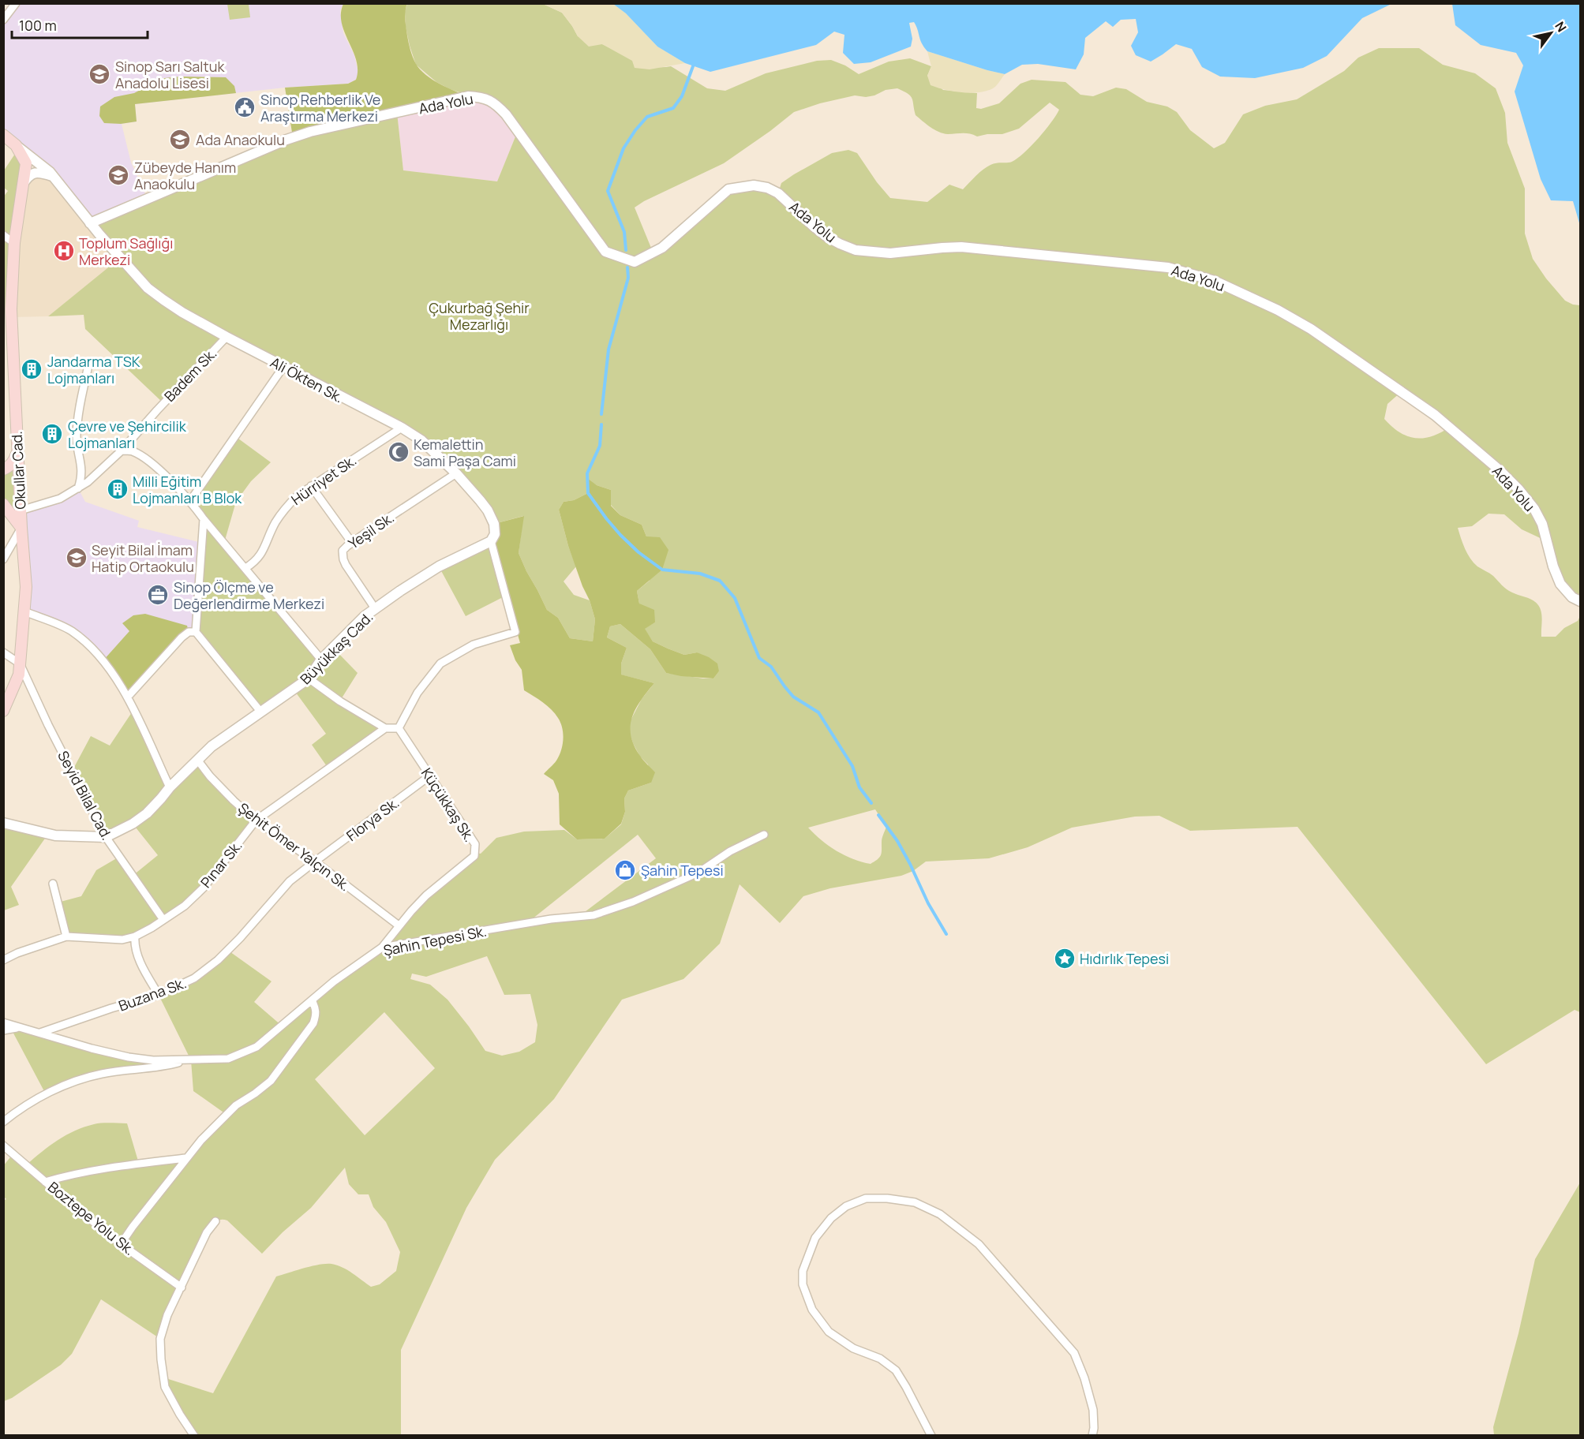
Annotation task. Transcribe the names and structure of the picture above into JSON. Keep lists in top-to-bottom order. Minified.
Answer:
{"streets":{"main road":["Okullar Cad."],"street":["Ada Yolu","Badem Sk.","Ali Ökten Sk.","Hürriyet Sk.","Yeşil Sk.","Büyükkaş Cad.","Seyid Bilal Cad.","Küçükkaş Sk.","Florya Sk.","Şehit Ömer Yalçın Sk.","Pınar Sk.","Şahin Tepesi Sk.","Buzana Sk.","Boztepe Yolu Sk."]},"crossings":[["Ada Yolu","Ali Ökten Sk."],["Badem Sk.","Ali Ökten Sk."],["Badem Sk.","Okullar Cad."],["Ali Ökten Sk.","Okullar Cad."],["Ali Ökten Sk.","Hürriyet Sk."],["Ali Ökten Sk.","Yeşil Sk."],["Ali Ökten Sk.","Büyükkaş Cad."],["Okullar Cad.","Seyid Bilal Cad."],["Yeşil Sk.","Büyükkaş Cad."],["Büyükkaş Cad.","Seyid Bilal Cad."],["Büyükkaş Cad.","Şehit Ömer Yalçın Sk."],["Seyid Bilal Cad.","Pınar Sk."],["Küçükkaş Sk.","Florya Sk."],["Küçükkaş Sk.","Şehit Ömer Yalçın Sk."],["Küçükkaş Sk.","Şahin Tepesi Sk."],["Florya Sk.","Şehit Ömer Yalçın Sk."],["Florya Sk.","Buzana Sk."],["Şehit Ömer Yalçın Sk.","Pınar Sk."],["Şehit Ömer Yalçın Sk.","Buzana Sk."],["Şahin Tepesi Sk.","Buzana Sk."]],"parks":["Çukurbağ Şehir Mezarlığı"],"places":{"school or university":["Sinop Sarı Saltuk Anadolu Lisesi","Ada Anaokulu","Zübeyde Hanım Anaokulu","Seyit Bilal İmam Hatip Ortaokulu"],"public building":["Sinop Rehberlik Ve Araştırma Merkezi"],"hospital":["Toplum Sağlığı Merkezi"],"building":["Jandarma TSK Lojmanları","Çevre ve Şehircilik Lojmanları","Milli Eğitim Lojmanları B Blok"],"mosque":["Kemalettin Sami Paşa Cami"],"office":["Sinop Ölçme ve Değerlendirme Merkezi"],"shop":["Şahin Tepesi"],"place":["Hıdırlık Tepesi"]},"scale_bar":"100 m","north":"top right"}
